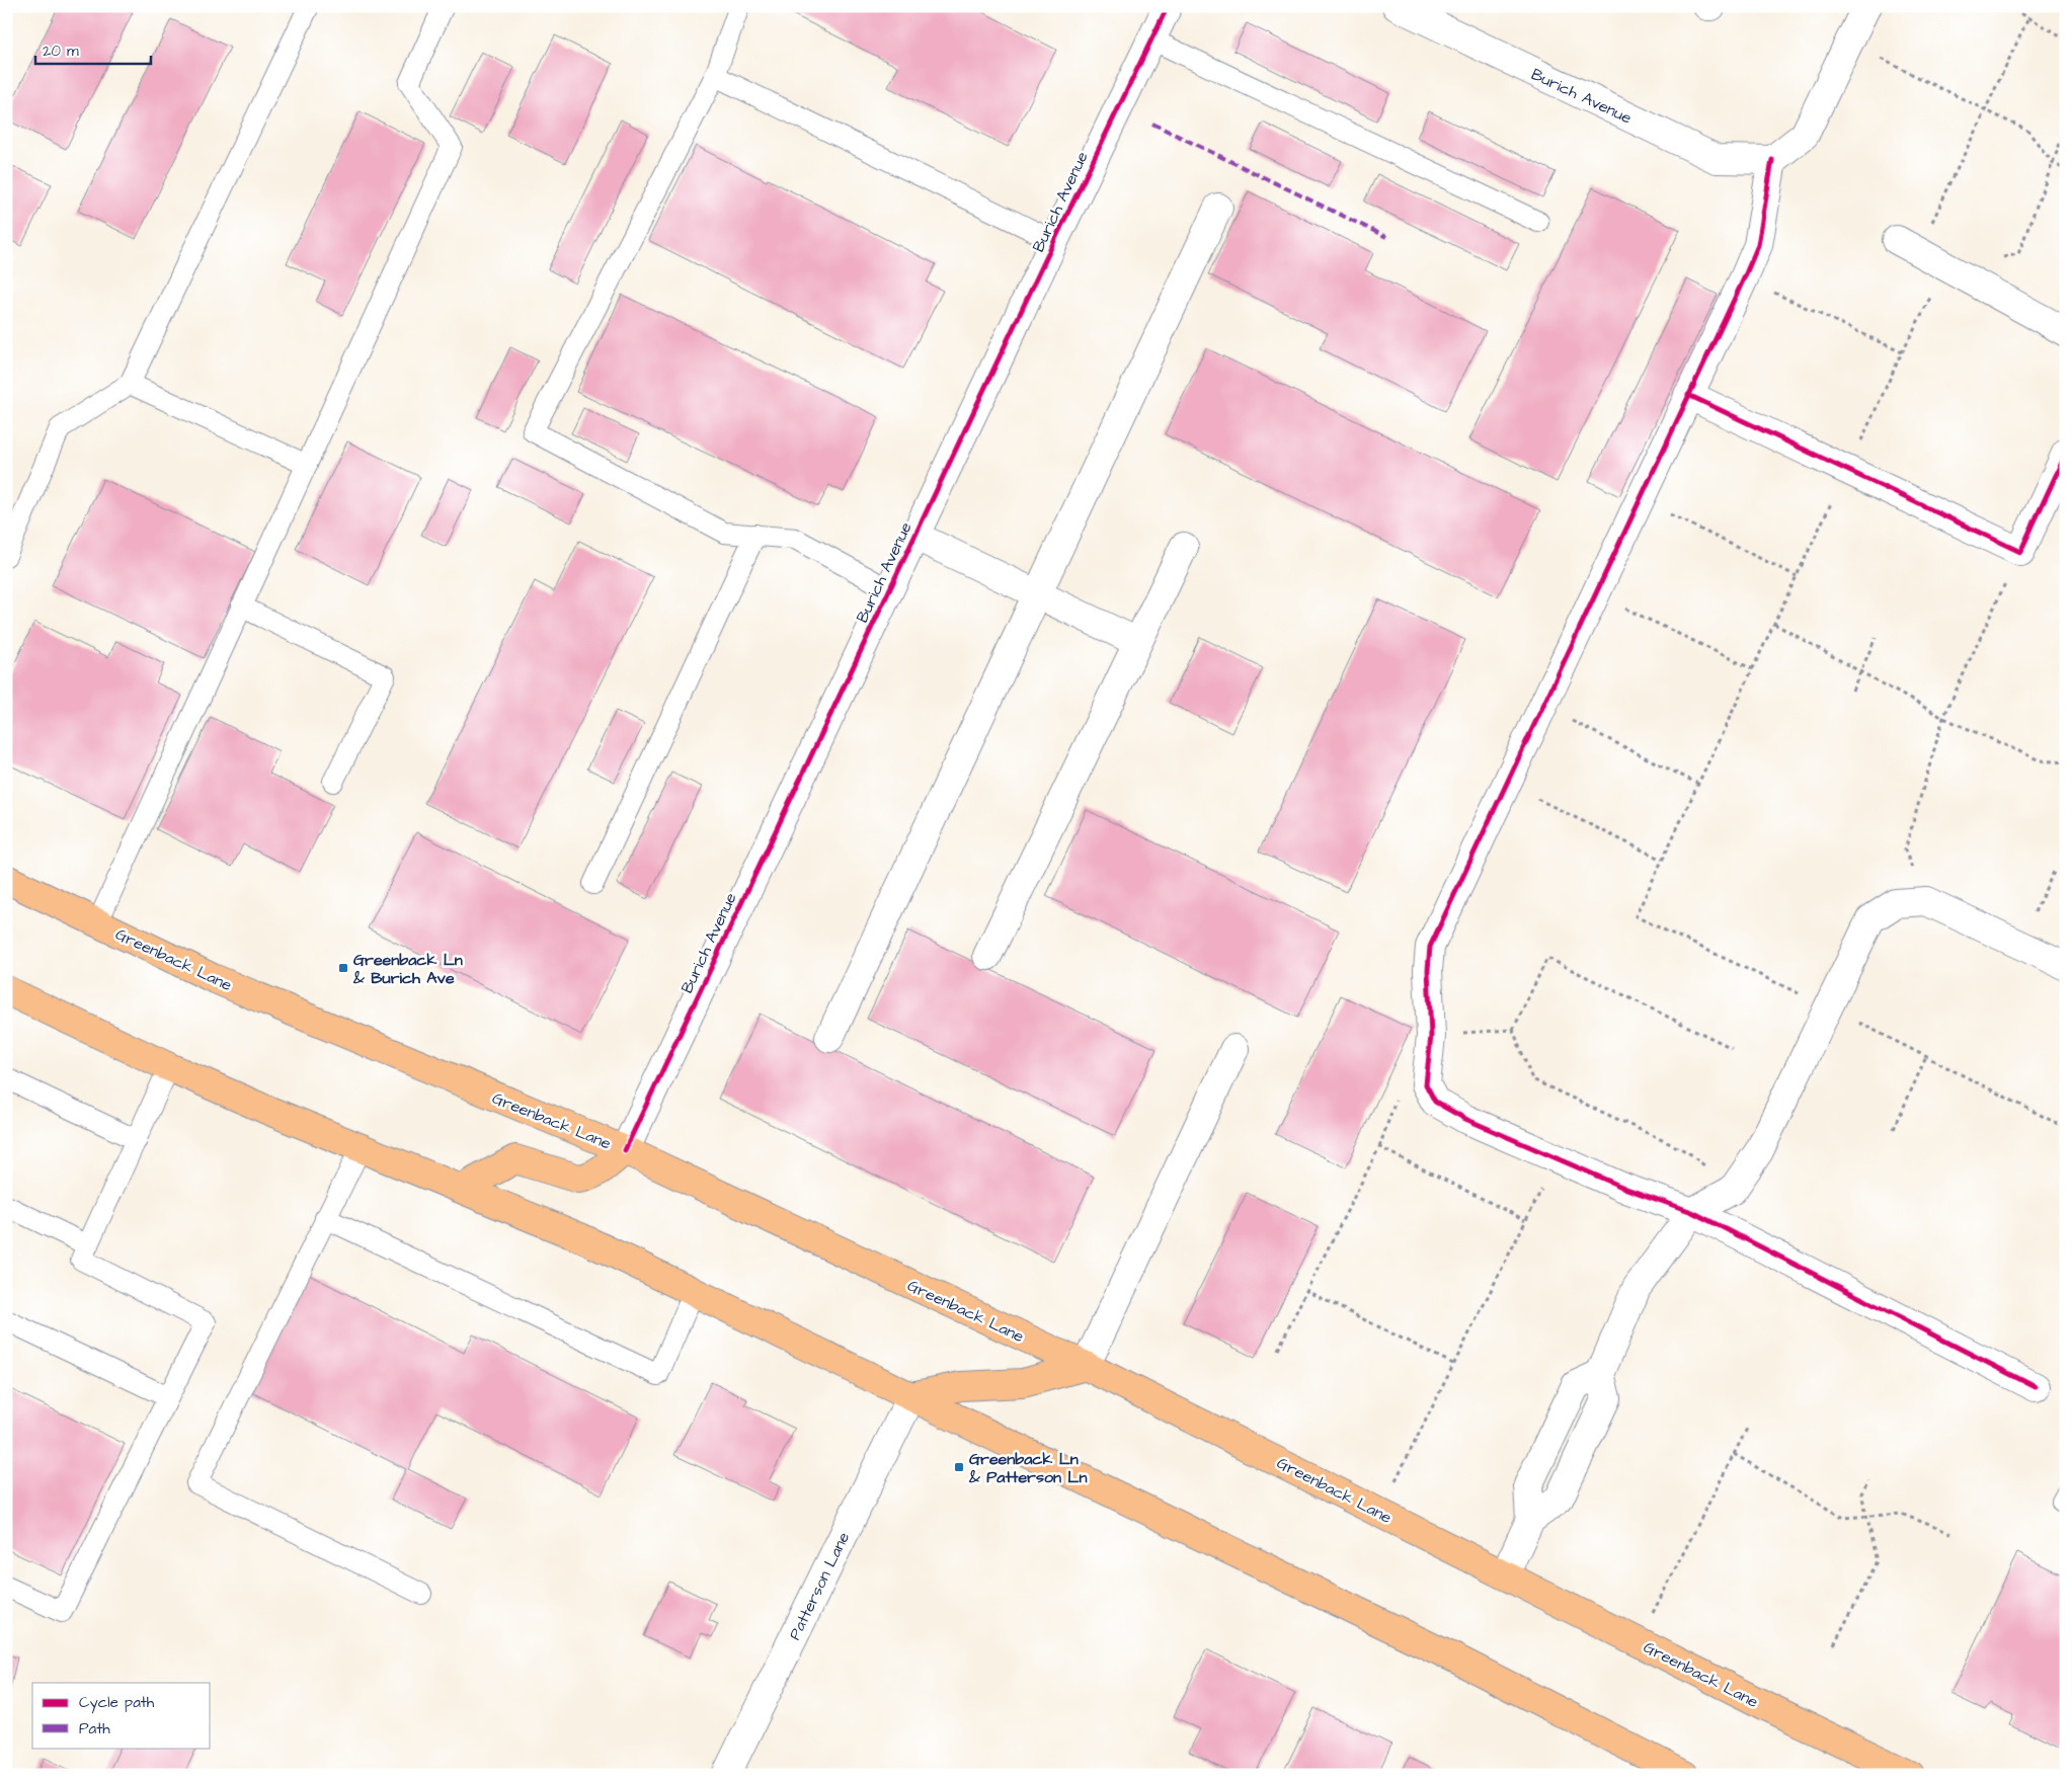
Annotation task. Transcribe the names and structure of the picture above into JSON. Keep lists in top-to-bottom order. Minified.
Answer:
{"streets":{"main road":["Greenback Lane"],"street":["Burich Avenue","Patterson Lane"]},"crossings":[["Burich Avenue","Greenback Lane"]],"places":{"transit":["Greenback Ln & Burich Ave","Greenback Ln & Patterson Ln"]},"legend":["Cycle path","Path"],"scale_bar":"20 m"}
